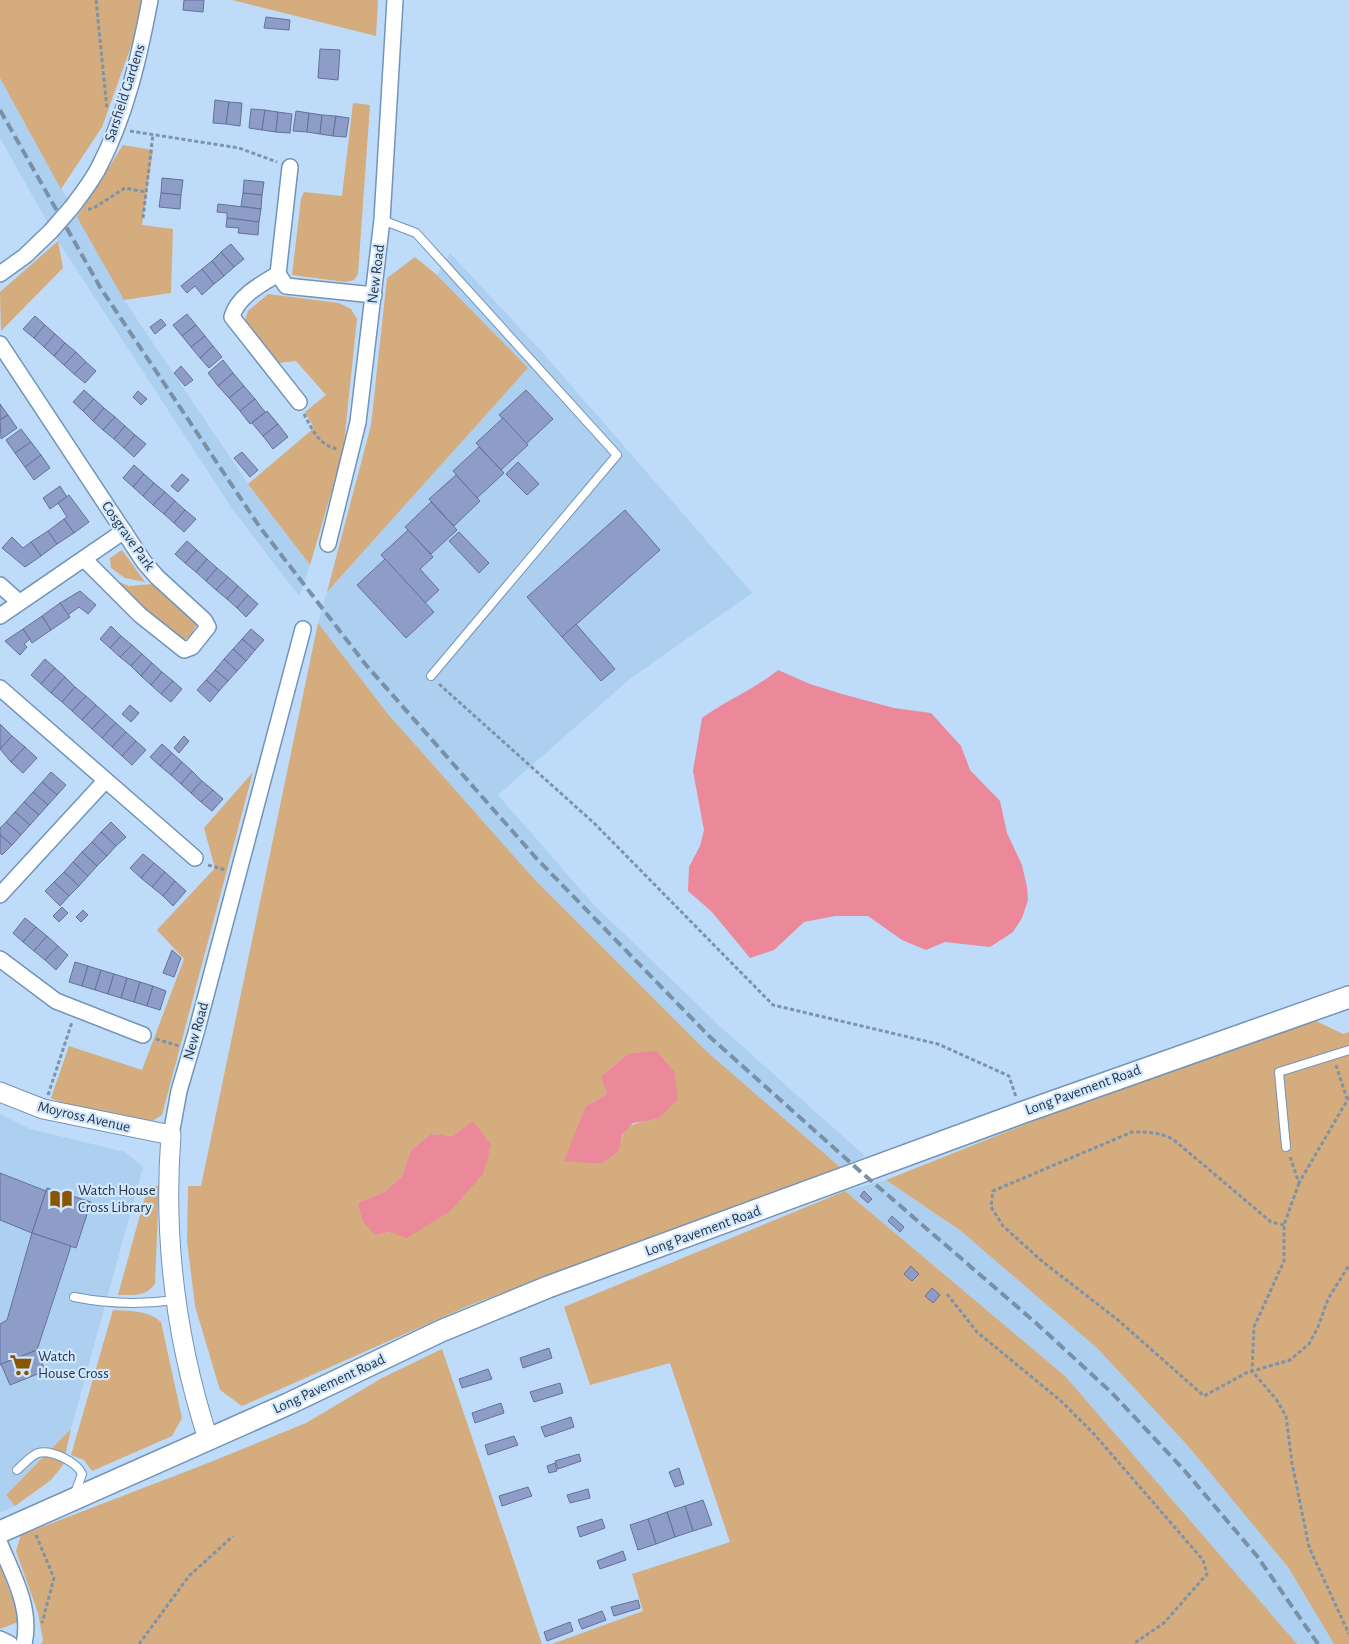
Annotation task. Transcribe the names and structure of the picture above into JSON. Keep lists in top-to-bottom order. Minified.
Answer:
{"streets":{"main road":["Long Pavement Road"],"street":["Sarsfield Gardens","New Road","Cosgrave Park","Moyross Avenue"]},"crossings":[["New Road","Long Pavement Road"],["New Road","Moyross Avenue"]],"places":{"library":["Watch House Cross Library"],"supermarket":["Watch House Cross"]}}
